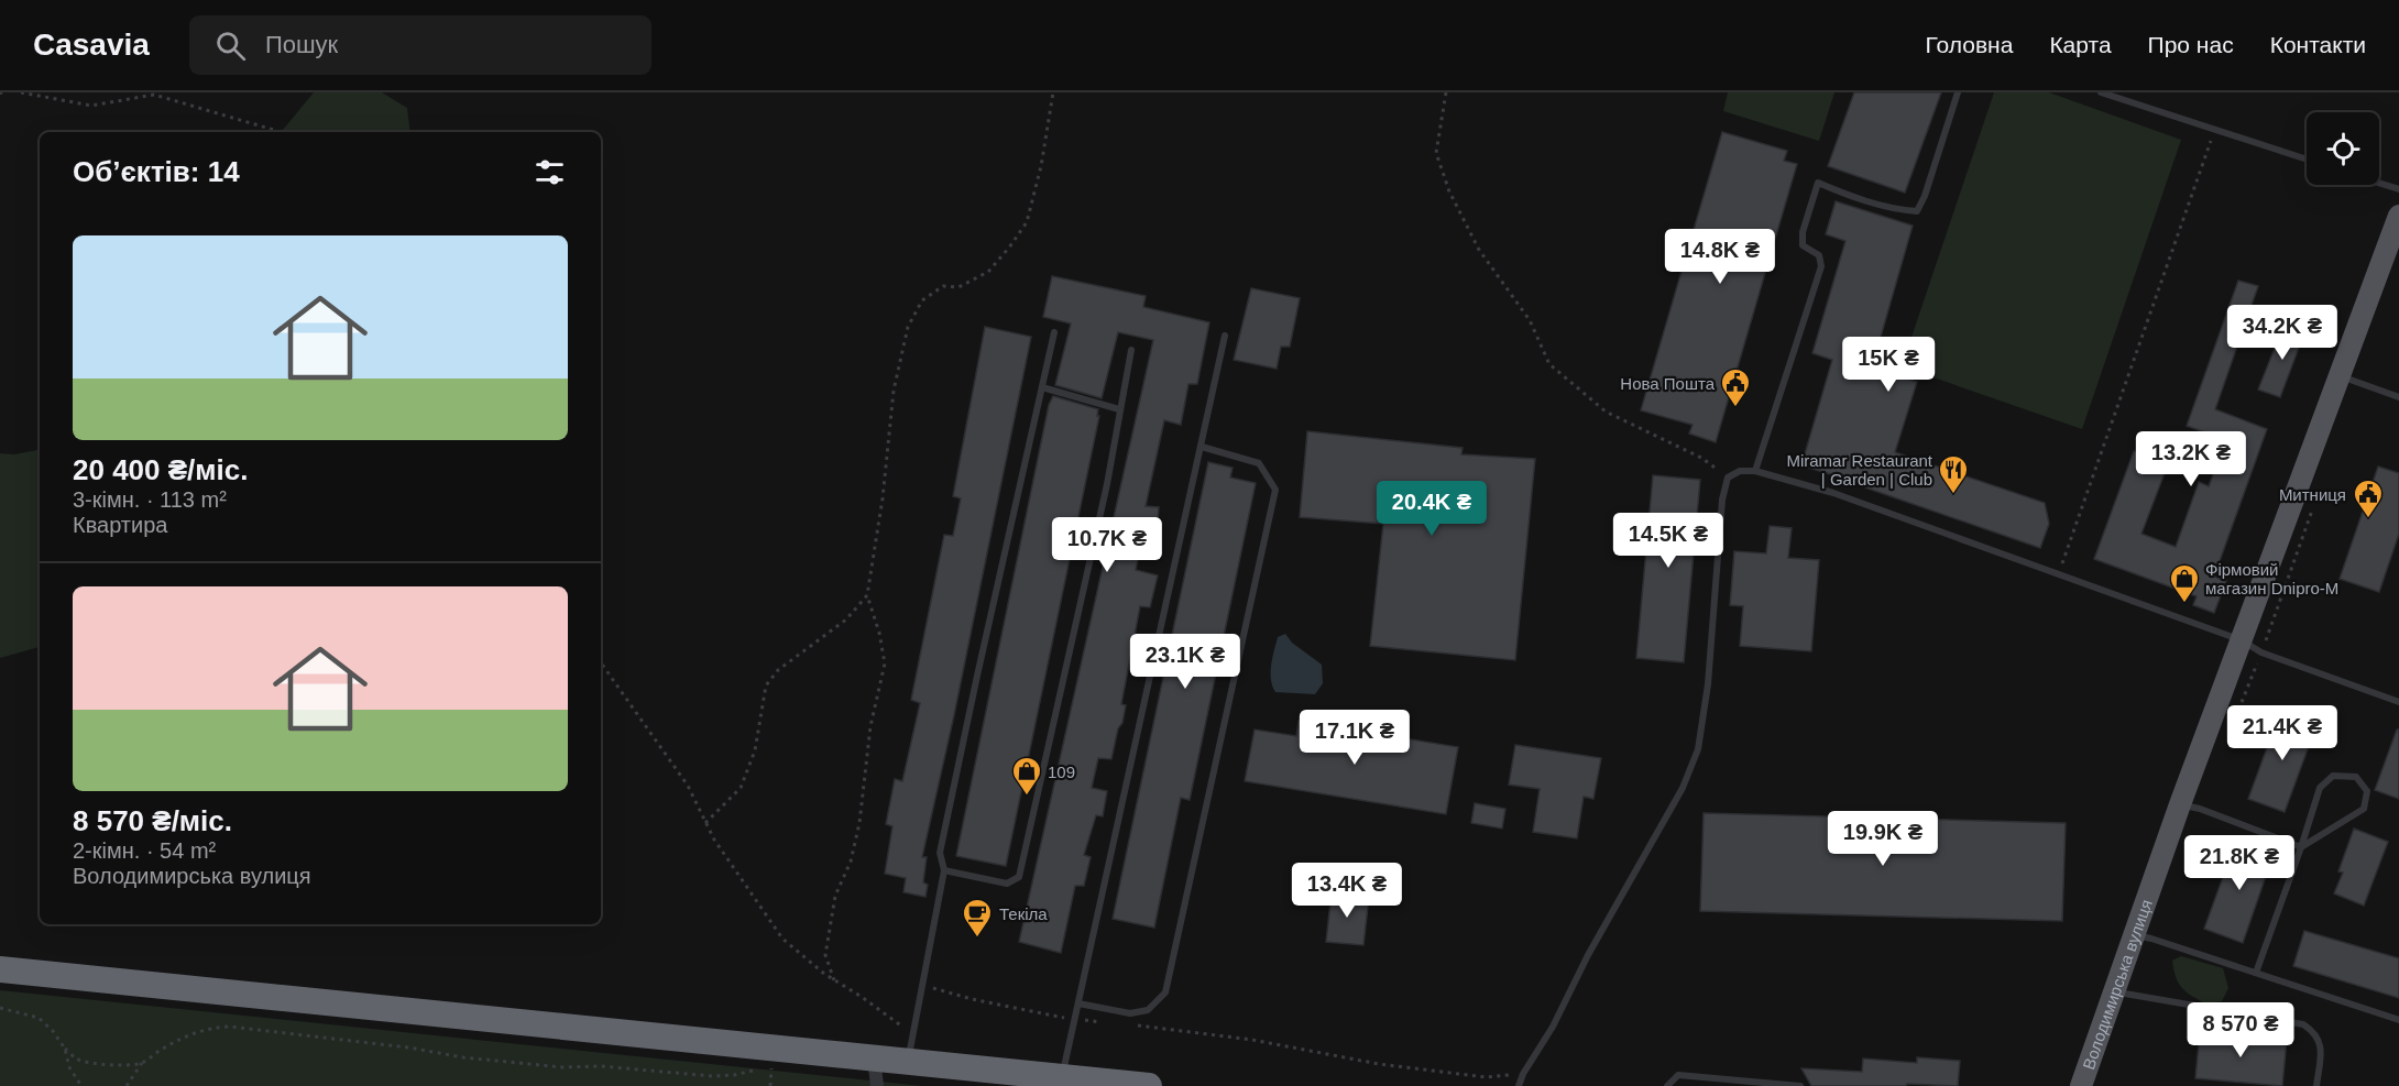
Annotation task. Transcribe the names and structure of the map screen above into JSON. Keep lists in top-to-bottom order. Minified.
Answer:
{"streets":{"main road":["Володимирська вулиця"]},"places":{"public building":["Нова Пошта","Митниця"],"restaurant":["Miramar Restaurant | Garden | Club"],"shop":["Фірмовий магазин Dnipro-M","109"],"cafe":["Текіла"]},"page":{"header":"Casavia","search":"Пошук","nav":["Головна","Карта","Про нас","Контакти"],"heading":"Об’єктів: 14","list":[{"name":"20 400 ₴/міс.","note":"3-кімн. · 113 m² · Квартира"},{"name":"8 570 ₴/міс.","note":"2-кімн. · 54 m² · Володимирська вулиця"}],"price":["14.8K ₴","34.2K ₴","15K ₴","13.2K ₴","20.4K ₴","14.5K ₴","10.7K ₴","23.1K ₴","21.4K ₴","17.1K ₴","19.9K ₴","21.8K ₴","13.4K ₴","8 570 ₴"]}}
